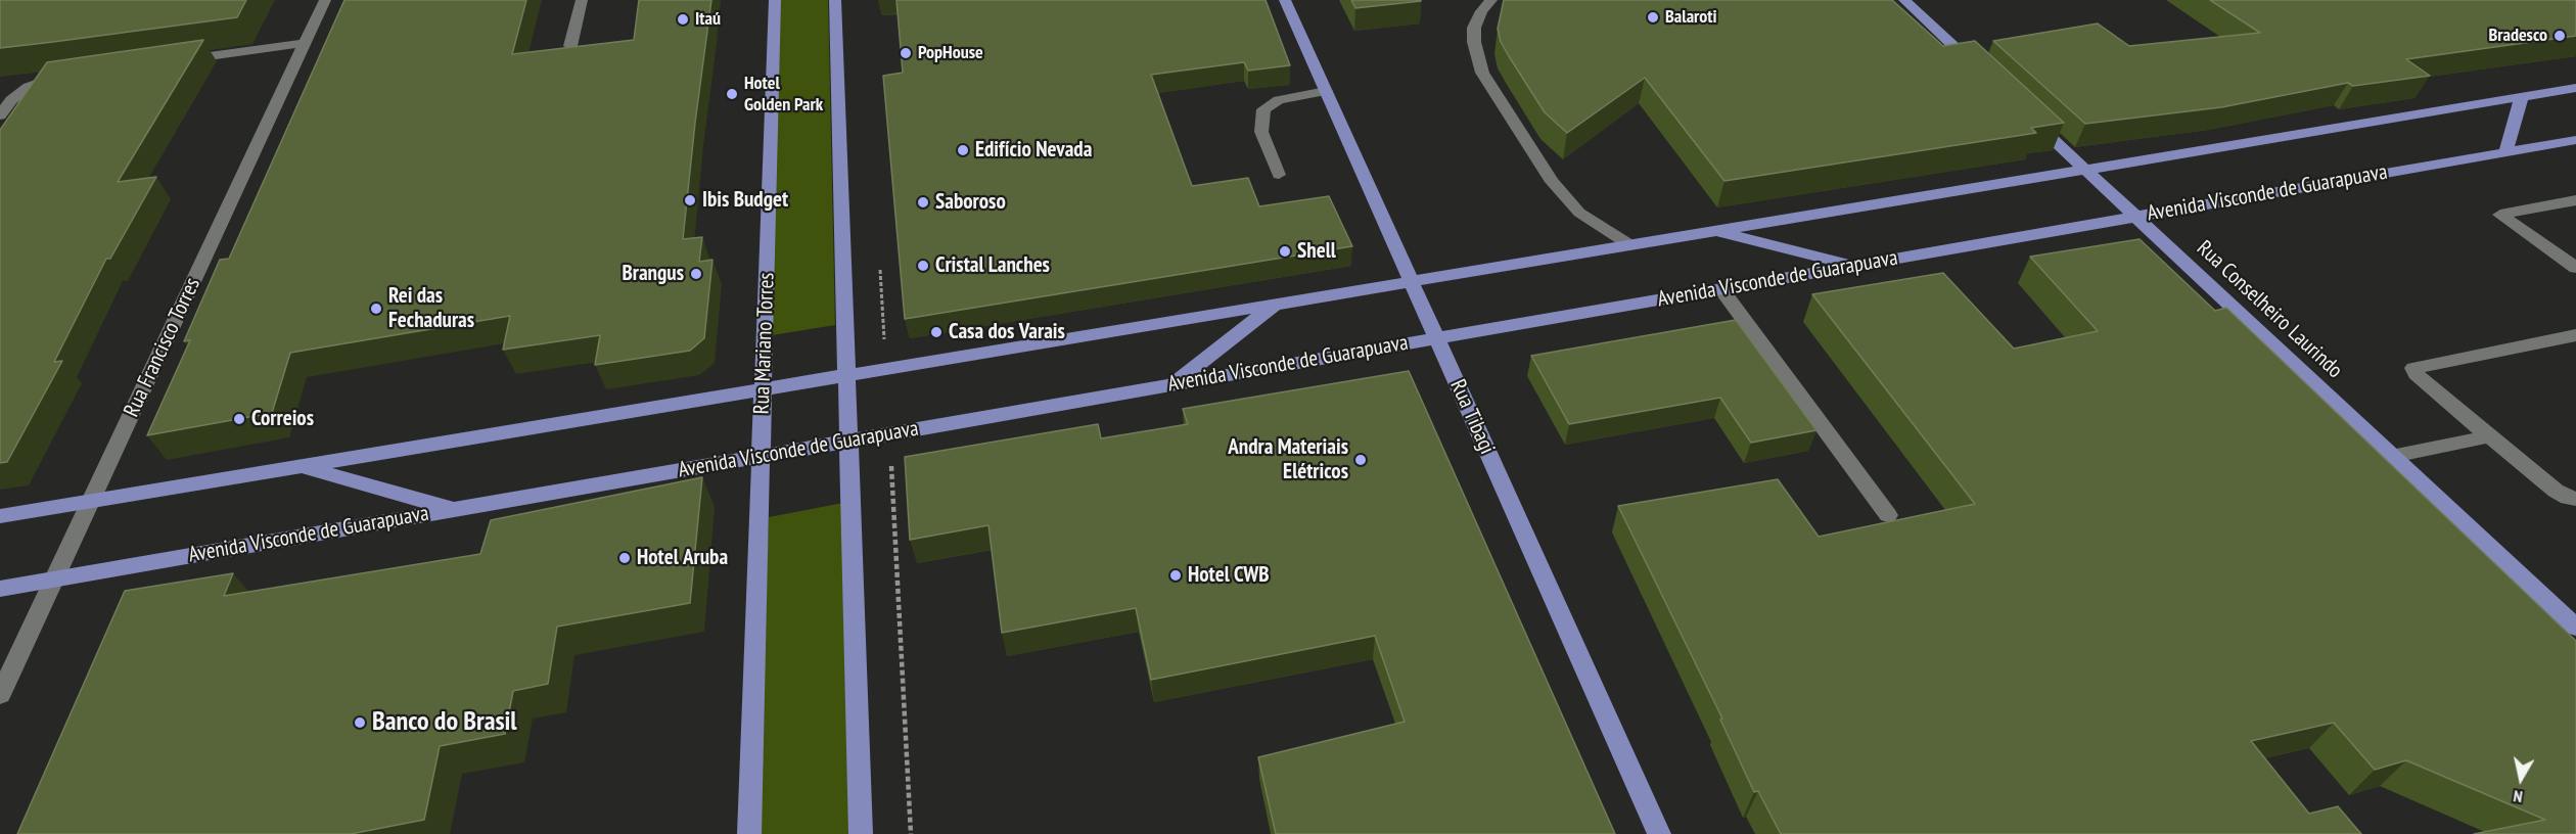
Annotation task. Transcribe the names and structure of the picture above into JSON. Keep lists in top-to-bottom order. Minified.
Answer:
{"streets":{"main road":["Avenida Visconde de Guarapuava","Rua Conselheiro Laurindo","Rua Mariano Torres","Rua Tibagi"],"street":["Rua Francisco Torres"]},"crossings":[["Avenida Visconde de Guarapuava","Rua Conselheiro Laurindo"],["Avenida Visconde de Guarapuava","Rua Mariano Torres"],["Avenida Visconde de Guarapuava","Rua Francisco Torres"],["Avenida Visconde de Guarapuava","Rua Tibagi"]],"places":["Balaroti","Itaú","Bradesco","PopHouse","Hotel Golden Park","Edifício Nevada","Ibis Budget","Saboroso","Shell","Cristal Lanches","Brangus","Rei das Fechaduras","Casa dos Varais","Correios","Andra Materiais Elétricos","Hotel Aruba","Hotel CWB","Banco do Brasil"],"north":"bottom"}
